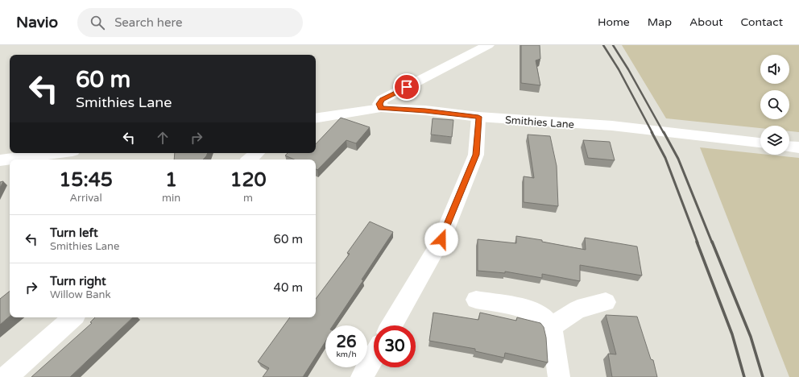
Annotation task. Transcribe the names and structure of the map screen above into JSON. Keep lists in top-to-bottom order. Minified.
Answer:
{"streets":{"street":["Smithies Lane"]},"page":{"header":"Navio","search":"Search here","nav":["Home","Map","About","Contact"],"turn":["60 m","Smithies Lane"],"eta":["15:45","Arrival","1","min","120","m"],"list":[{"name":"Turn left","note":"Smithies Lane","value":"60 m"},{"name":"Turn right","note":"Willow Bank","value":"40 m"}],"speed":"26 km/h","limit":"30"}}
